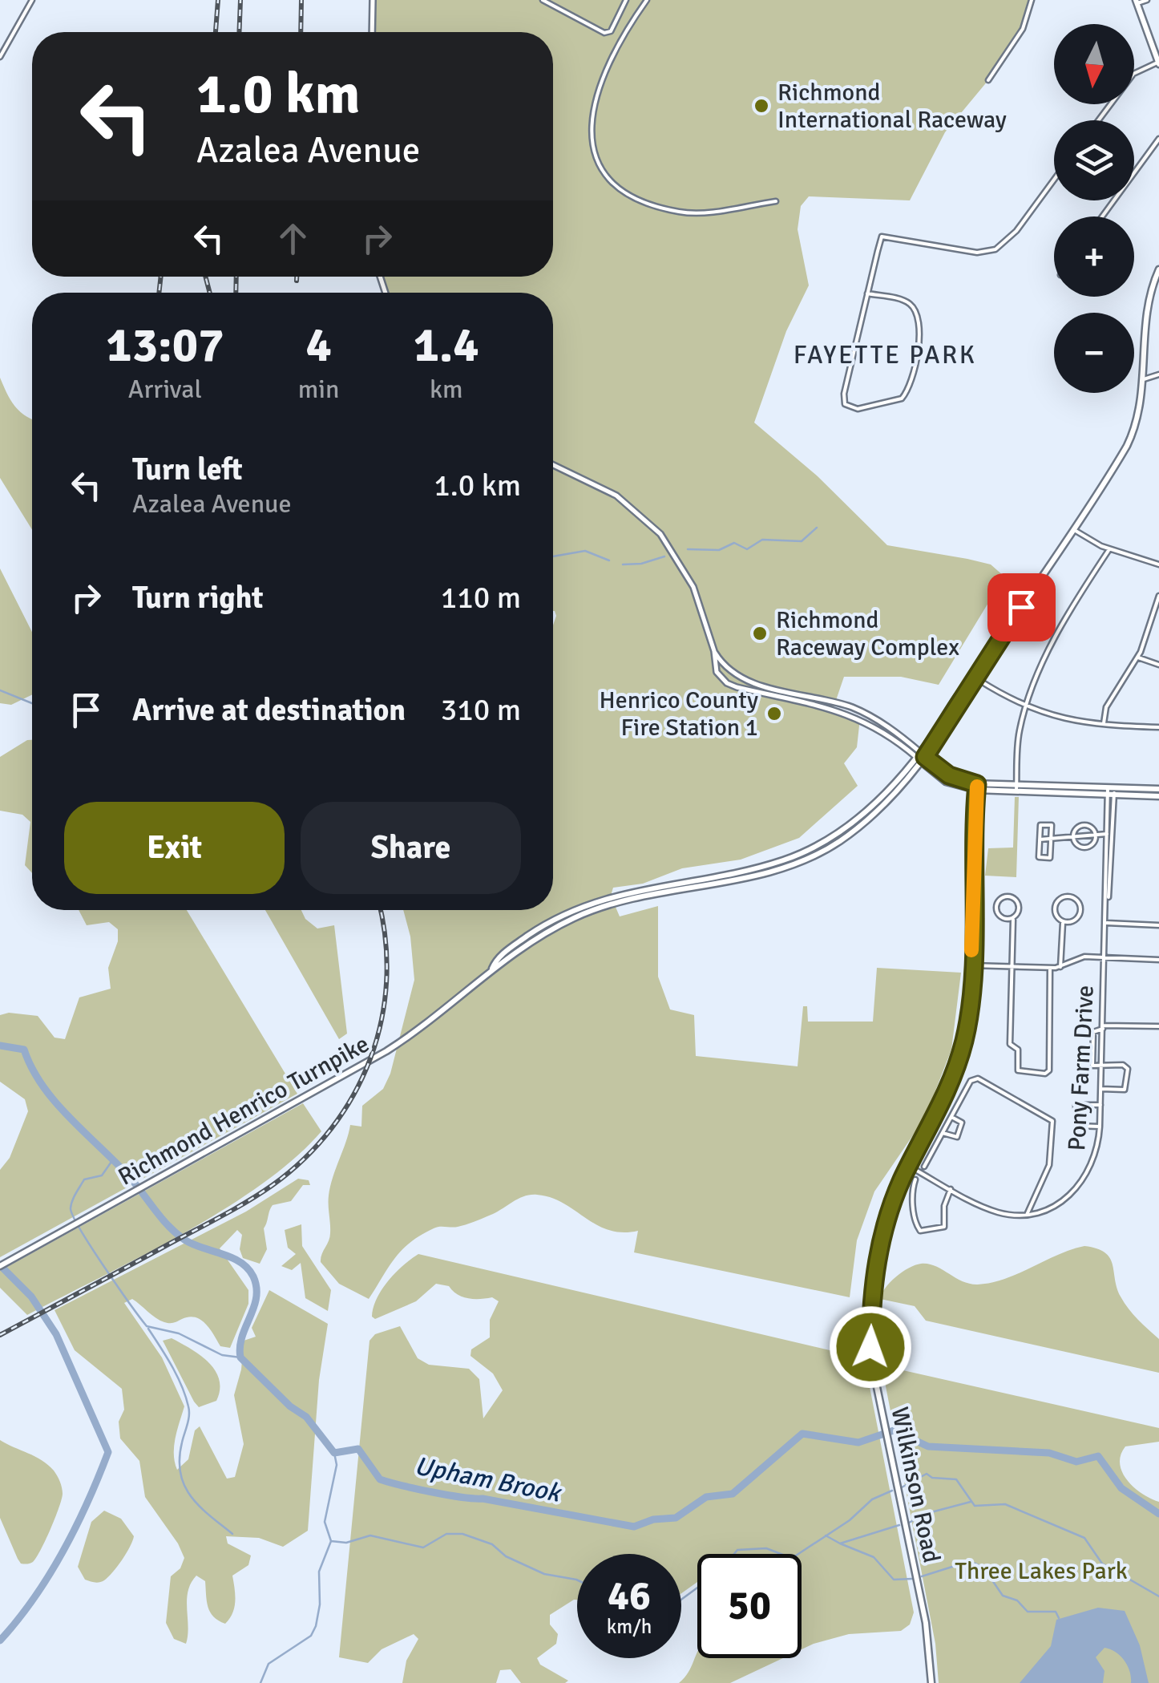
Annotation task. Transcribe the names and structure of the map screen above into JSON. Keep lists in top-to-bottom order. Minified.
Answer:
{"streets":{"main road":["Richmond Henrico Turnpike","Wilkinson Road"],"street":["Pony Farm Drive"]},"districts":["FAYETTE PARK"],"water":["Upham Brook"],"parks":["Three Lakes Park"],"places":["Richmond International Raceway","Richmond Raceway Complex","Henrico County Fire Station 1"],"north":"bottom","page":{"map_buttons":["+","−"],"turn":["1.0 km","Azalea Avenue"],"eta":["13:07","Arrival","4","min","1.4","km"],"list":[{"name":"Turn left","note":"Azalea Avenue","value":"1.0 km"},{"name":"Turn right","value":"110 m"},{"name":"Arrive at destination","value":"310 m"}],"buttons":["Exit","Share"],"speed":"46 km/h","limit":"50"}}
